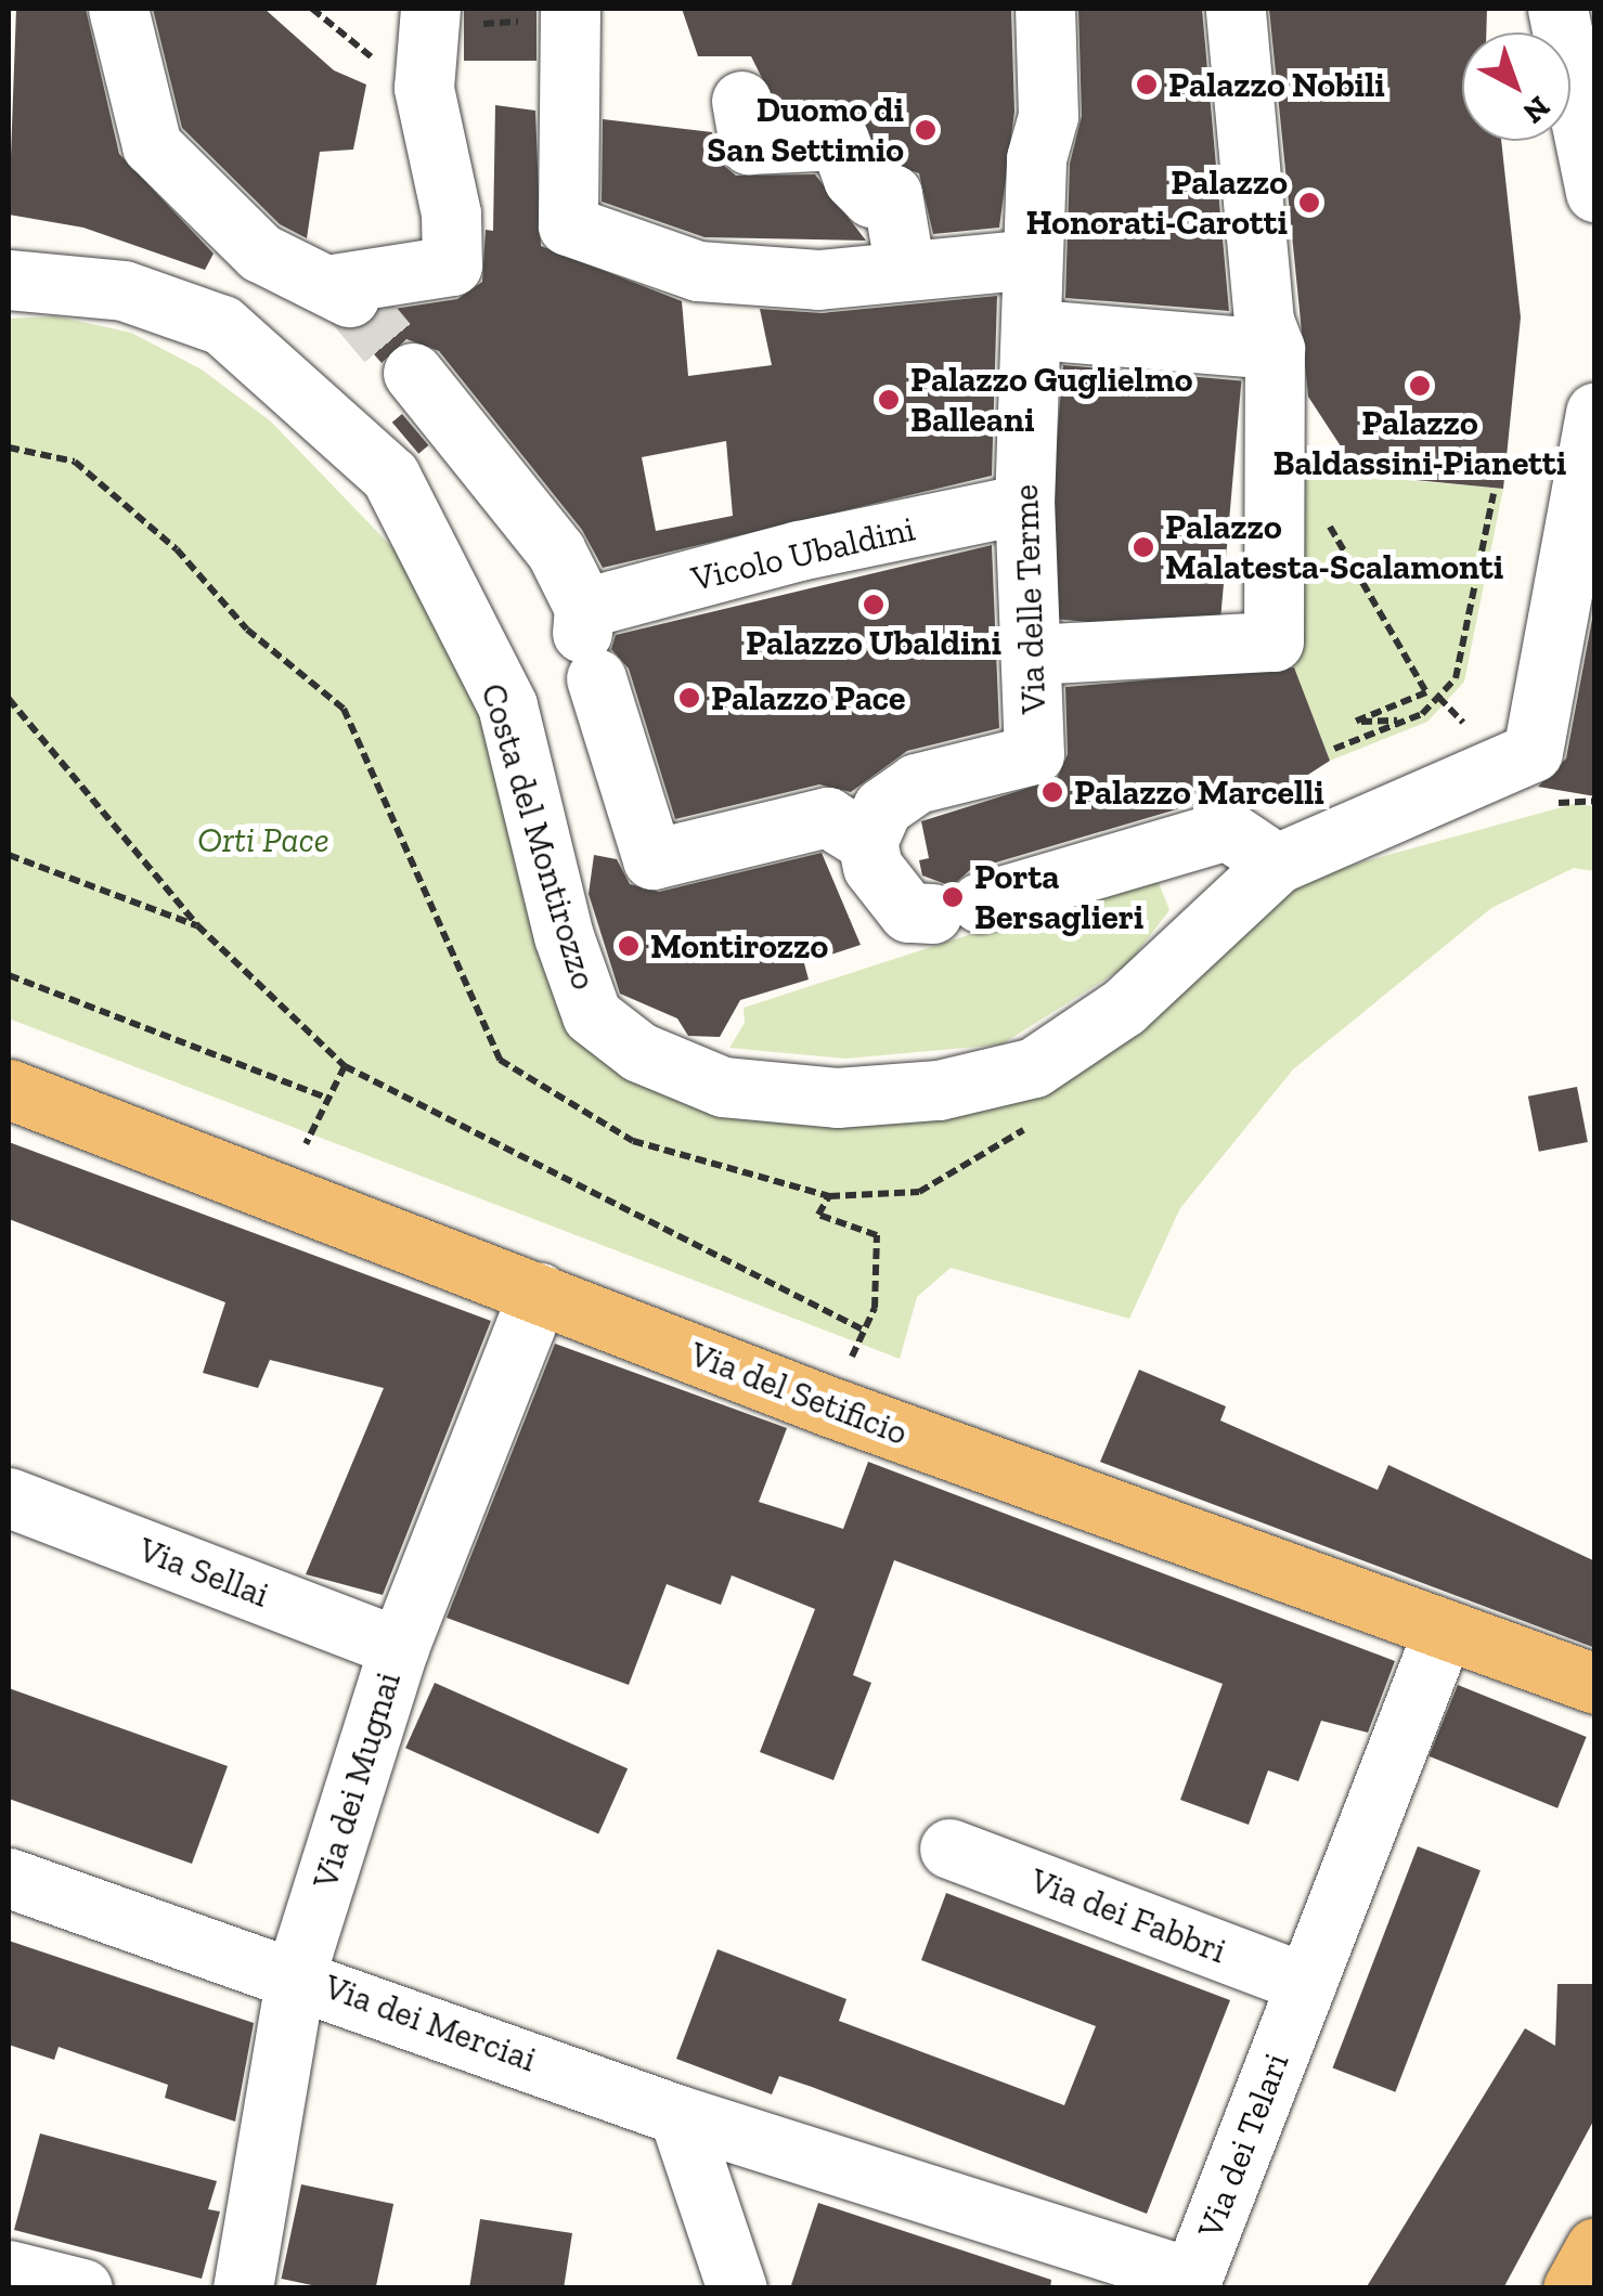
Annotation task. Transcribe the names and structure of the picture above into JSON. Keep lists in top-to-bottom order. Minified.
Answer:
{"streets":{"main road":["Via del Setificio"],"street":["Vicolo Ubaldini","Via delle Terme","Costa del Montirozzo","Via Sellai","Via dei Mugnai","Via dei Fabbri","Via dei Merciai","Via dei Telari"]},"crossings":[["Vicolo Ubaldini","Via delle Terme"],["Via del Setificio","Via dei Mugnai"],["Via del Setificio","Via dei Telari"],["Via Sellai","Via dei Mugnai"],["Via dei Mugnai","Via dei Merciai"],["Via dei Fabbri","Via dei Telari"],["Via dei Merciai","Via dei Telari"]],"parks":["Orti Pace"],"places":["Palazzo Nobili","Duomo di San Settimio","Palazzo Honorati-Carotti","Palazzo Baldassini-Pianetti","Palazzo Guglielmo Balleani","Palazzo Malatesta-Scalamonti","Palazzo Ubaldini","Palazzo Pace","Palazzo Marcelli","Porta Bersaglieri","Montirozzo"],"north":"bottom right"}
